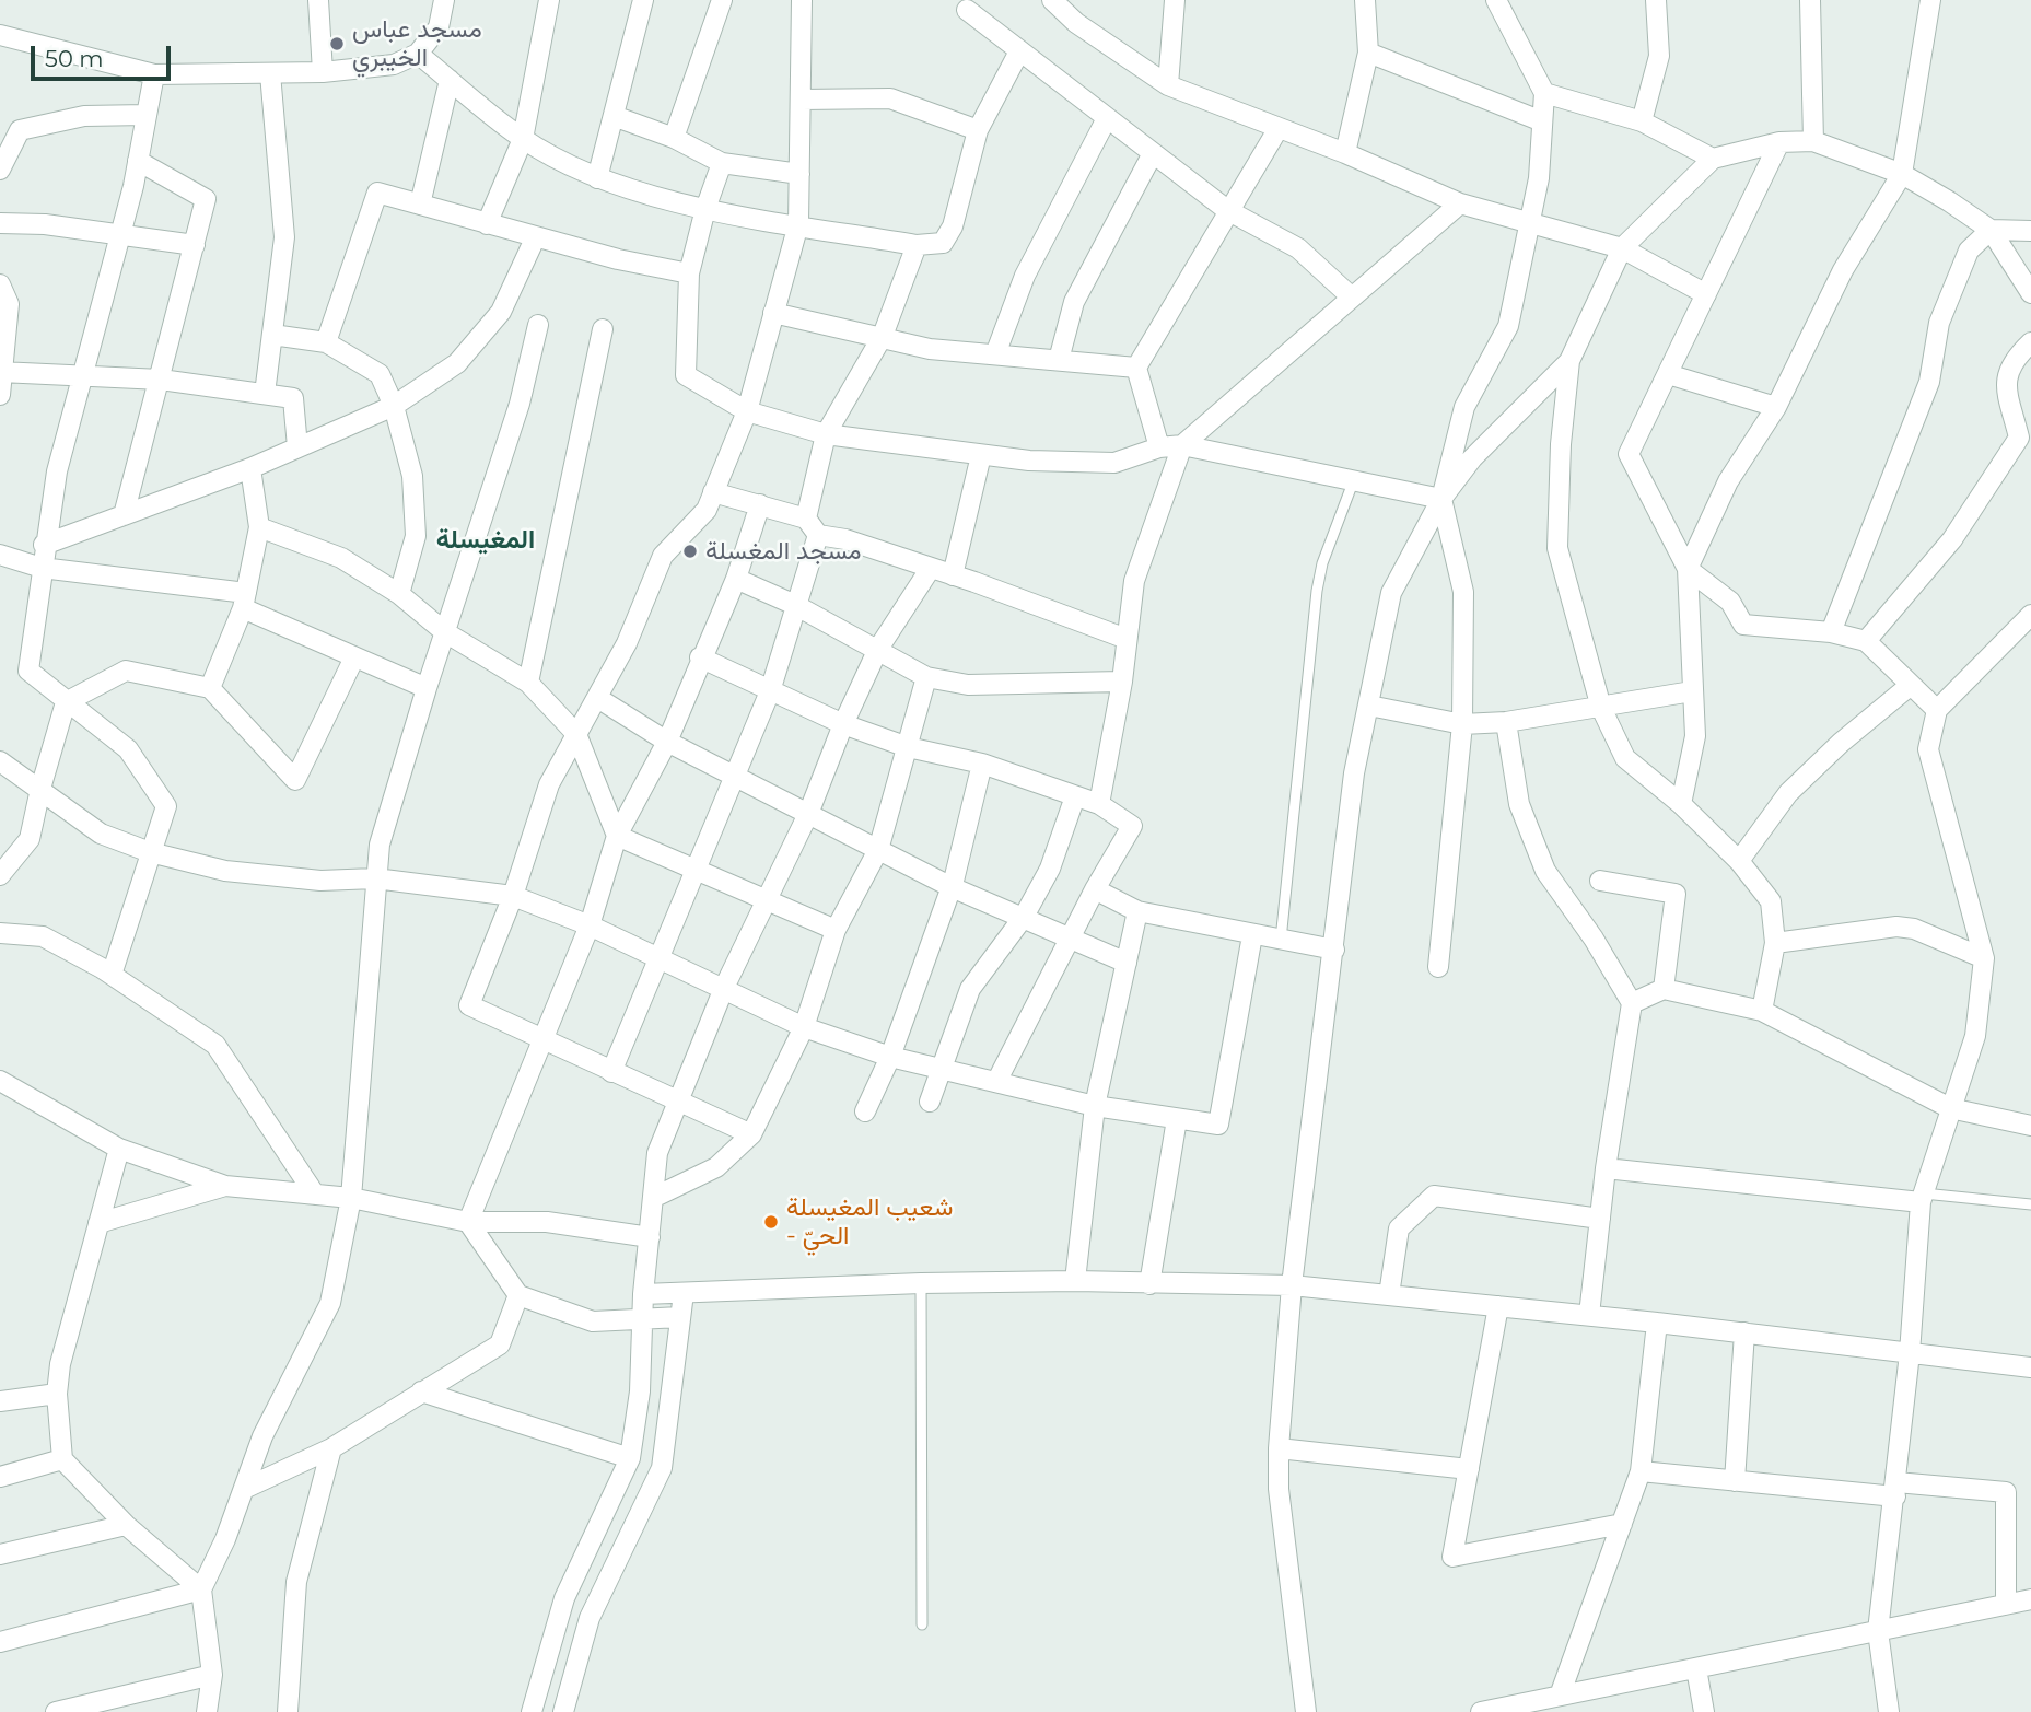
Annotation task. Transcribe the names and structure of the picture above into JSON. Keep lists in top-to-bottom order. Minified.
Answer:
{"districts":["المغيسلة"],"places":["مسجد عباس الخيبري","مسجد المغسلة","شعيب المغيسلة - الحيّ"],"scale_bar":"50 m"}
